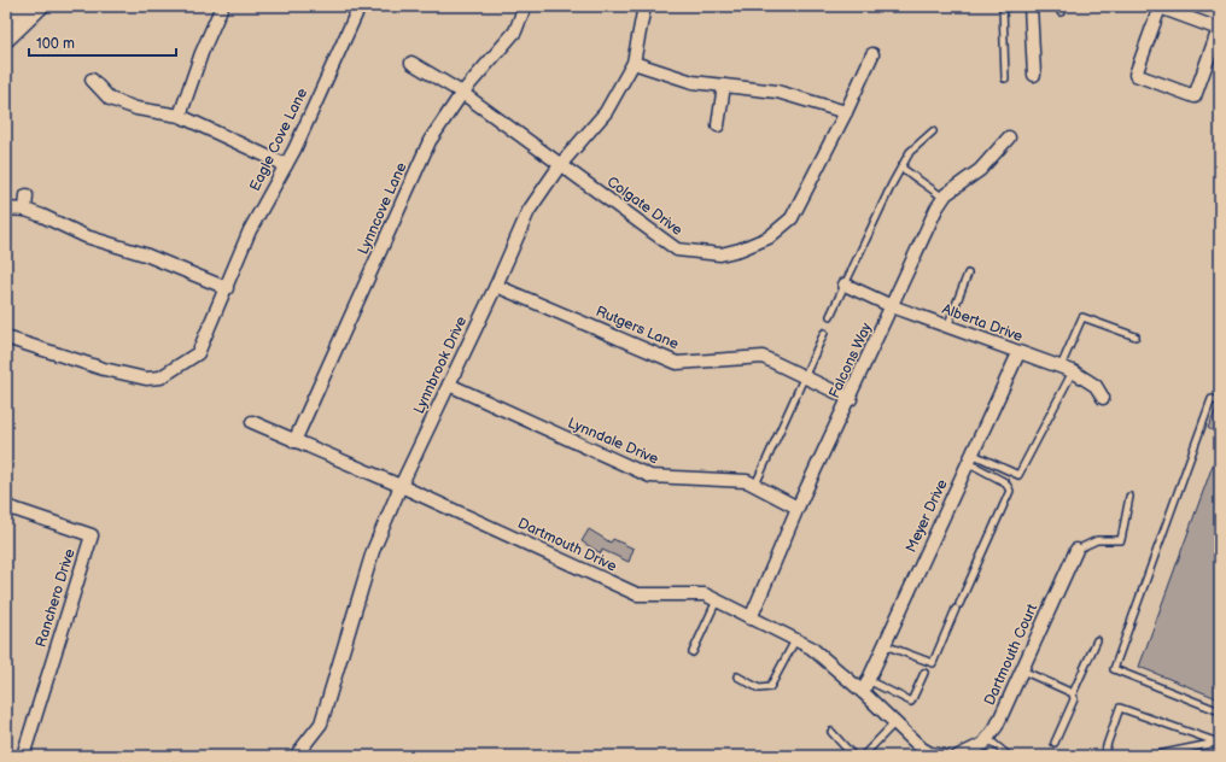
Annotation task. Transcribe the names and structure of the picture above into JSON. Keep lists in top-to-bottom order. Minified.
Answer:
{"streets":{"street":["Eagle Cove Lane","Colgate Drive","Lynncove Lane","Alberta Drive","Rutgers Lane","Falcons Way","Lynnbrook Drive","Lynndale Drive","Meyer Drive","Dartmouth Drive","Ranchero Drive","Dartmouth Court"]},"crossings":[["Colgate Drive","Lynncove Lane"],["Colgate Drive","Lynnbrook Drive"],["Lynncove Lane","Dartmouth Drive"],["Alberta Drive","Falcons Way"],["Alberta Drive","Meyer Drive"],["Rutgers Lane","Falcons Way"],["Rutgers Lane","Lynnbrook Drive"],["Falcons Way","Lynndale Drive"],["Falcons Way","Dartmouth Drive"],["Lynnbrook Drive","Lynndale Drive"],["Lynnbrook Drive","Dartmouth Drive"],["Meyer Drive","Dartmouth Drive"]],"scale_bar":"100 m"}
